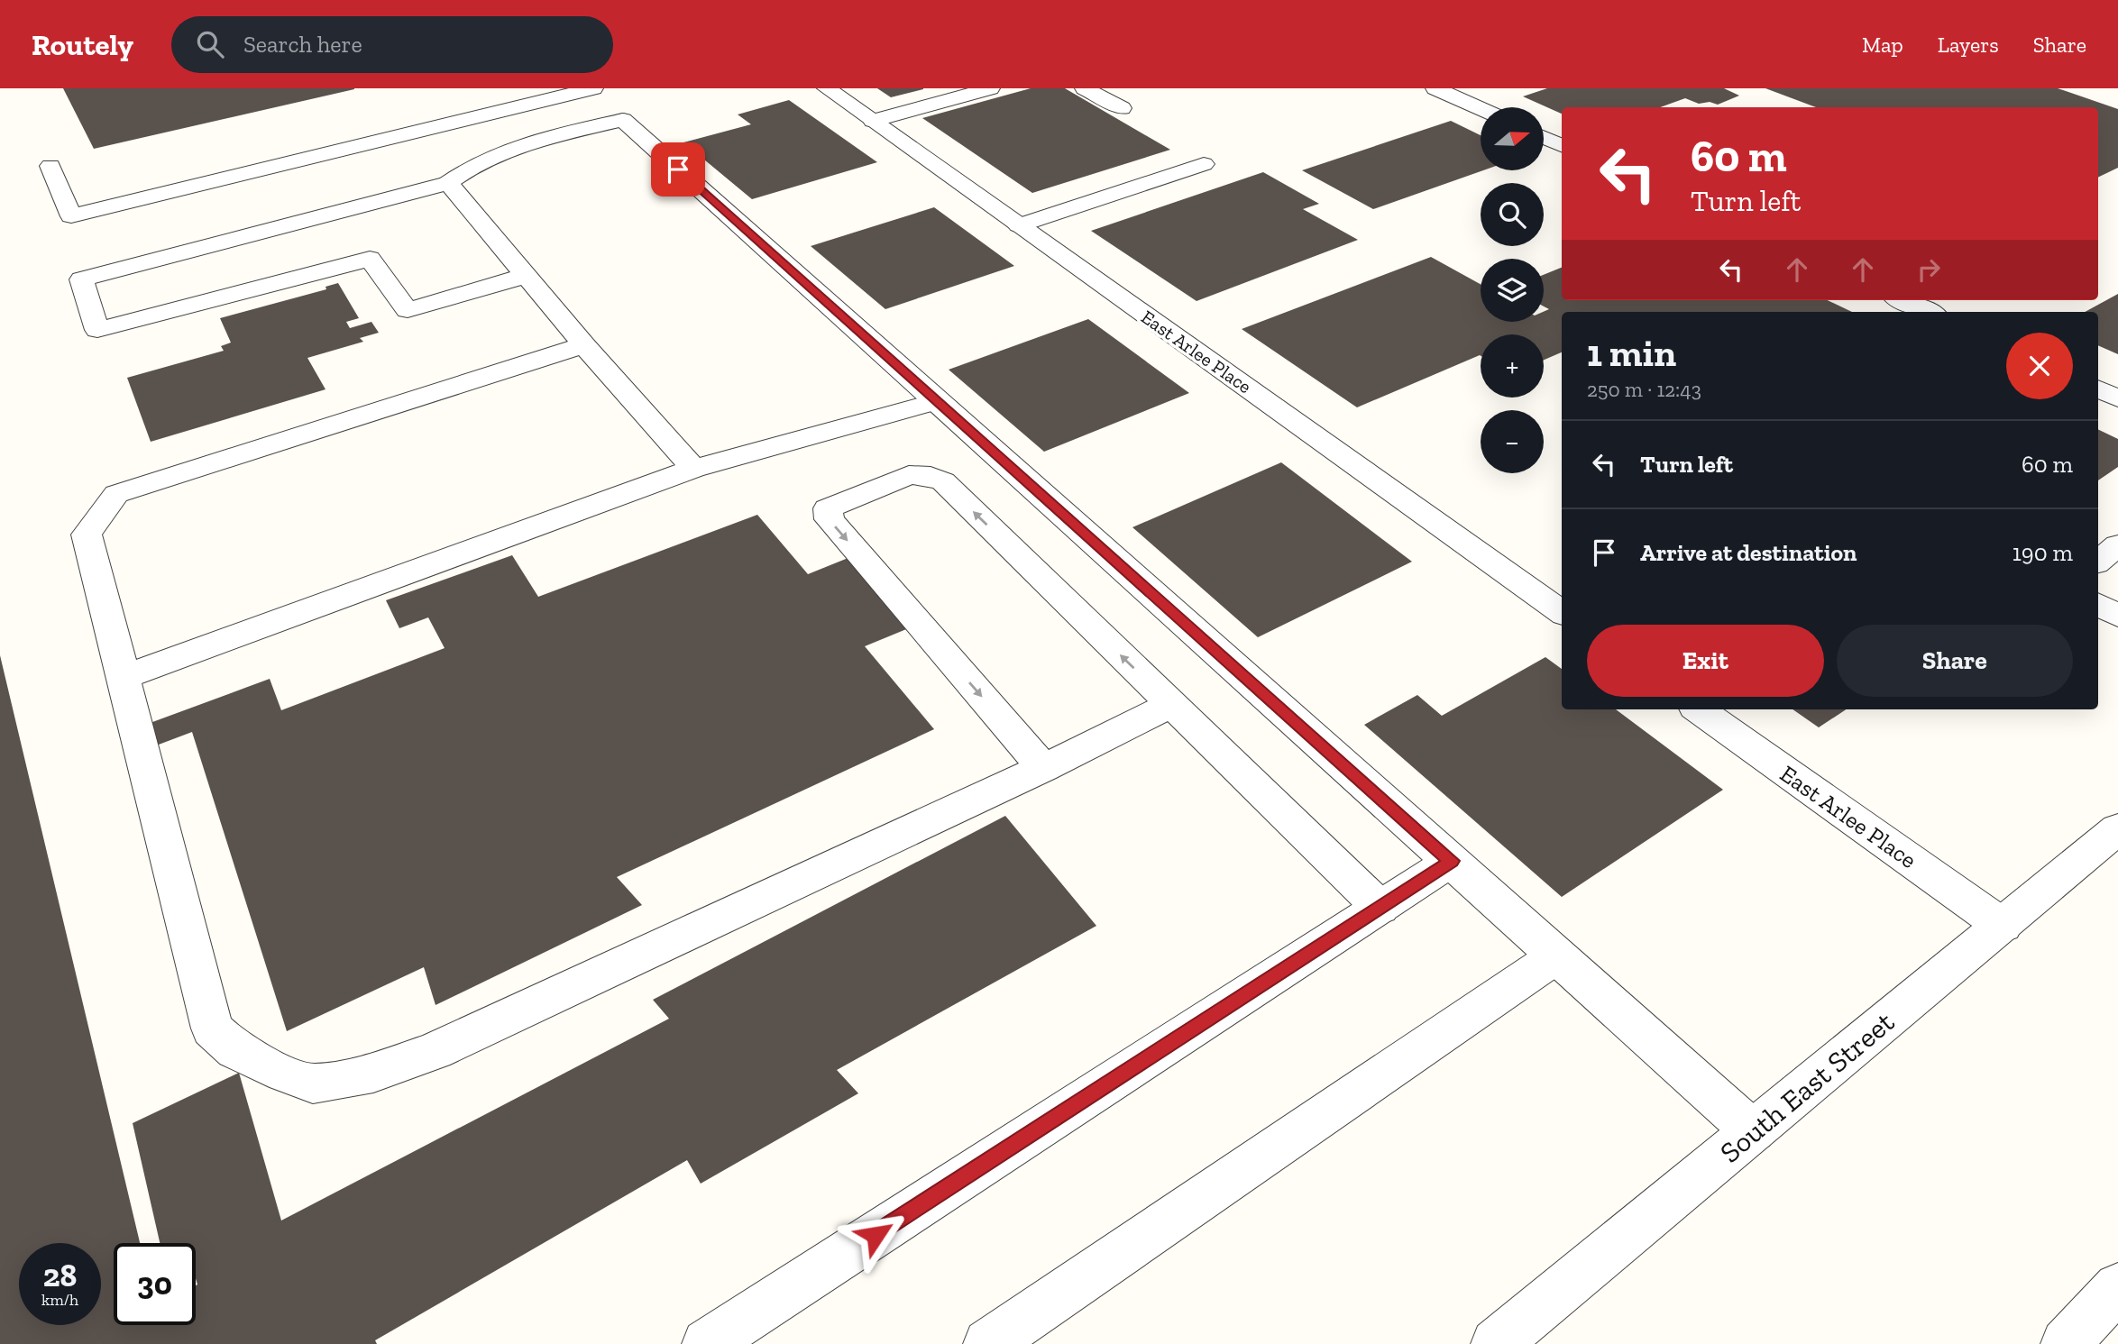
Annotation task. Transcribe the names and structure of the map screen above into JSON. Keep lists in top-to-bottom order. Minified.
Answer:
{"streets":{"street":["East Arlee Place","South East Street"]},"crossings":[["East Arlee Place","South East Street"]],"north":"right","page":{"header":"Routely","search":"Search here","nav":["Map","Layers","Share"],"map_buttons":["+","−"],"turn":["60 m","Turn left"],"heading":["1 min","250 m · 12:43"],"list":[{"name":"Turn left","value":"60 m"},{"name":"Arrive at destination","value":"190 m"}],"buttons":["Exit","Share"],"speed":"28 km/h","limit":"30"}}
